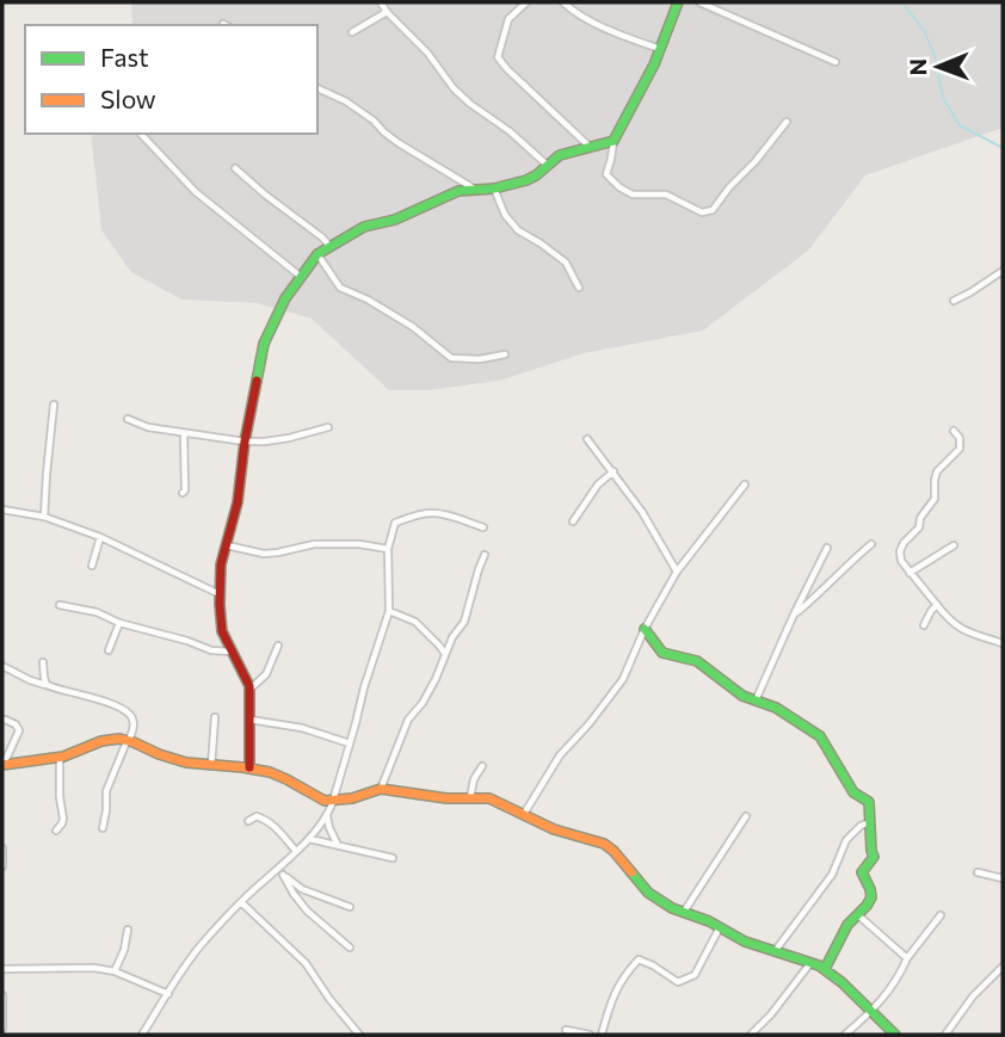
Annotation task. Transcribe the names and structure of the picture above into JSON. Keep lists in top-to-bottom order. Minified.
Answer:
{"legend":["Fast","Slow"],"north":"left"}
